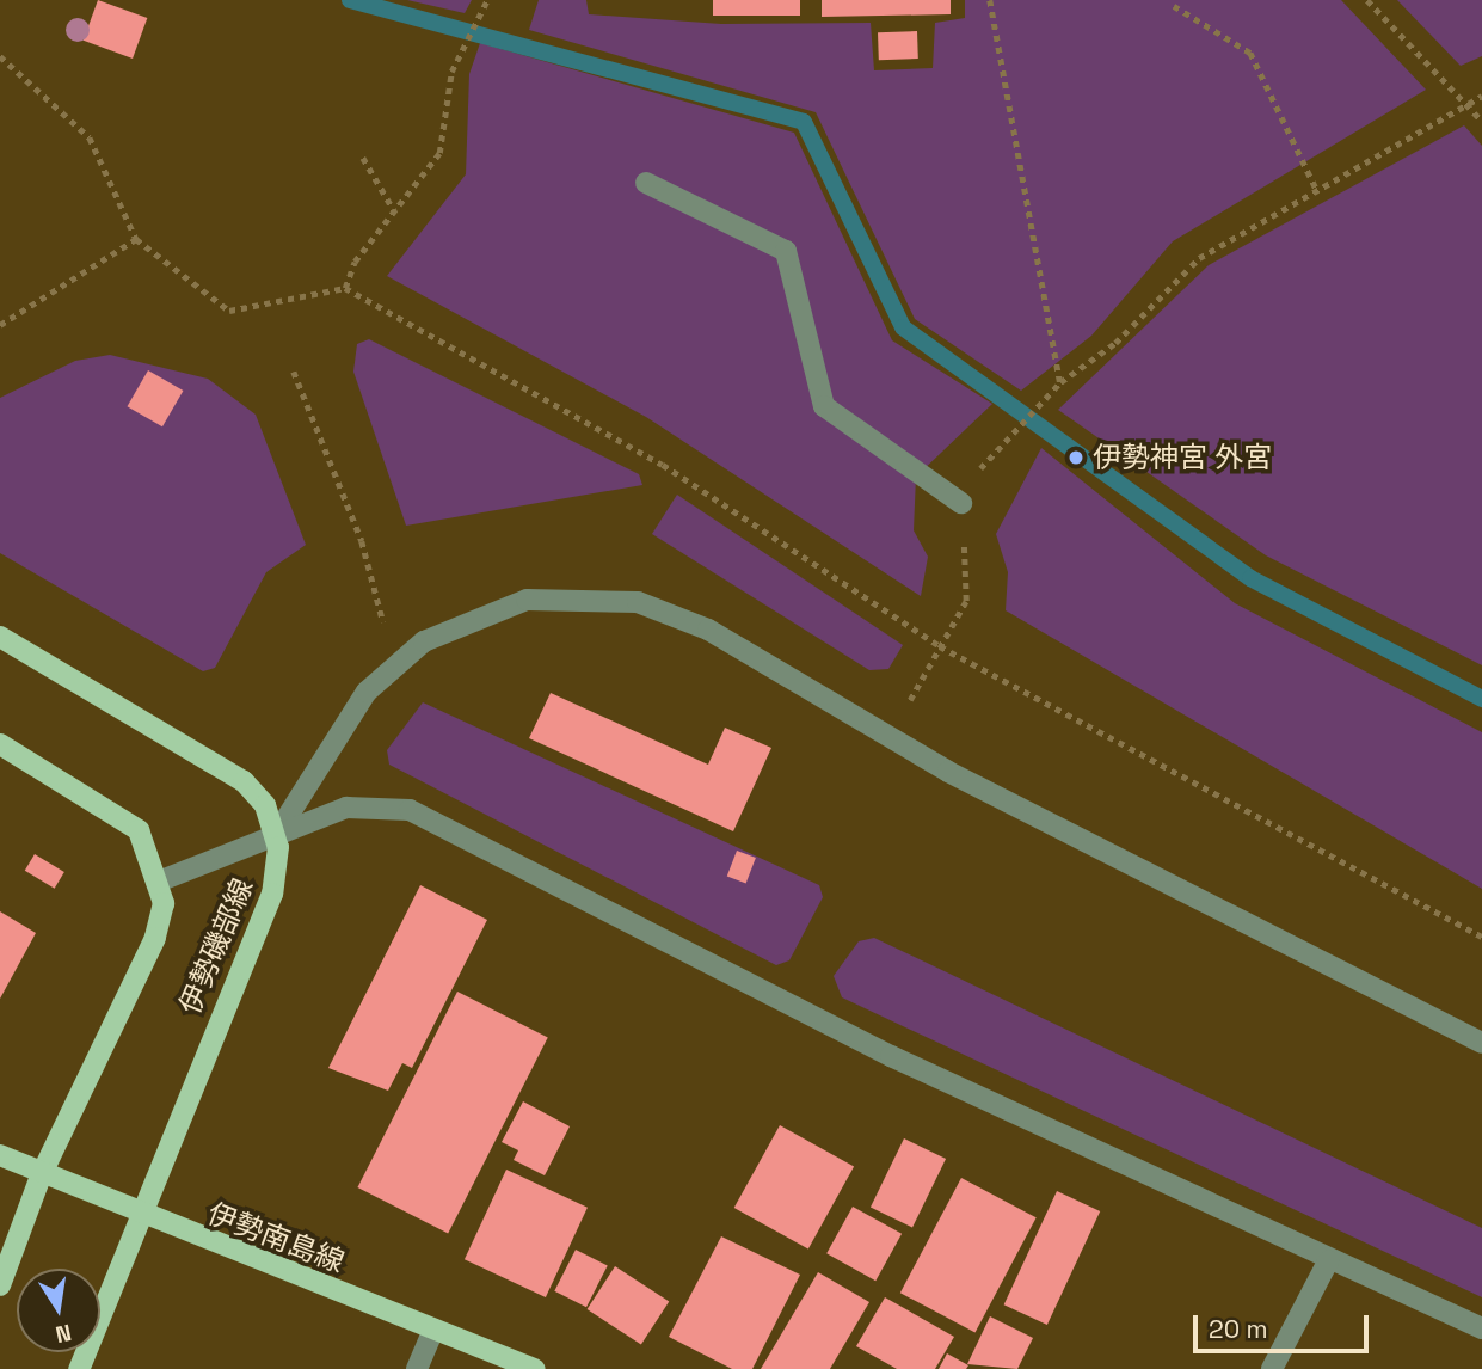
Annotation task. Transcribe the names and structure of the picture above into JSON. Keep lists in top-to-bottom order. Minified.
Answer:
{"streets":{"main road":["伊勢磯部線","伊勢南島線"]},"crossings":[["伊勢磯部線","伊勢南島線"]],"places":["伊勢神宮 外宮"],"scale_bar":"20 m","north":"bottom"}
